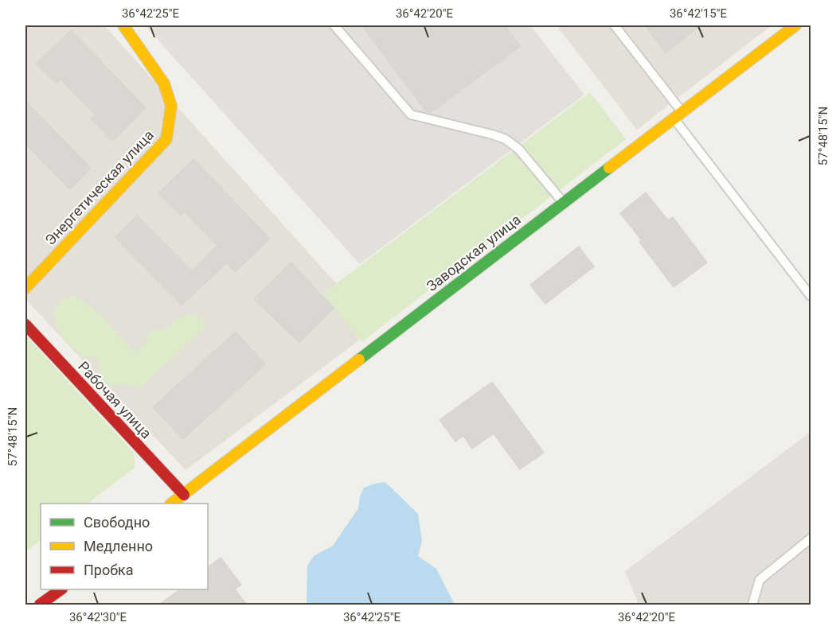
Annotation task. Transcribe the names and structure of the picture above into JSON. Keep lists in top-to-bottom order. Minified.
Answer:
{"streets":{"street":["Энергетическая улица","Заводская улица","Рабочая улица"]},"crossings":[["Заводская улица","Рабочая улица"]],"legend":["Свободно","Медленно","Пробка"],"coordinates":["36°42'25\"E","36°42'20\"E","36°42'15\"E","57°48'15\"N","36°42'30\"E"]}
